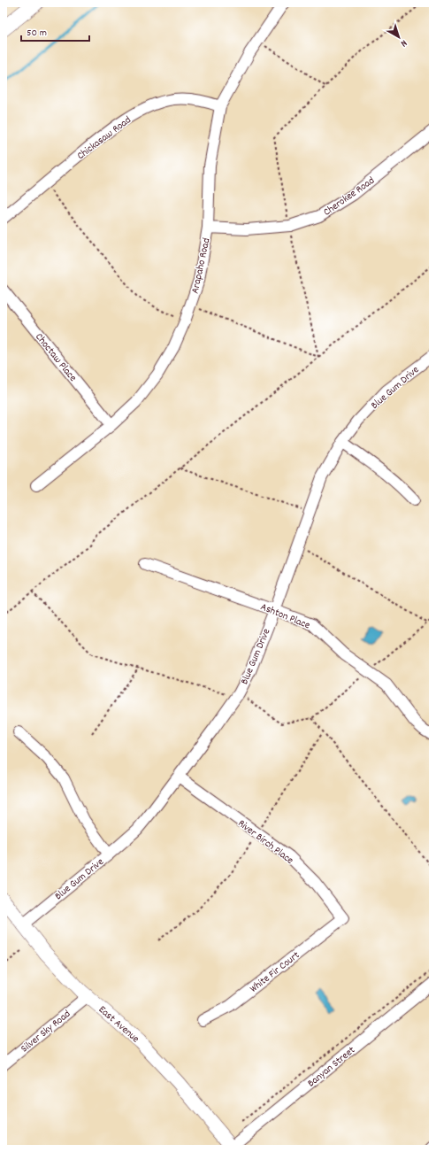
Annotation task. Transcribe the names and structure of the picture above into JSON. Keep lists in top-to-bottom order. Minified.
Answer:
{"streets":{"main road":["East Avenue"],"street":["Chickasaw Road","Cherokee Road","Arapaho Road","Choctaw Place","Blue Gum Drive","Ashton Place","River Birch Place","White Fir Court","Silver Sky Road","Banyan Street"]},"crossings":[["Chickasaw Road","Arapaho Road"],["Cherokee Road","Arapaho Road"],["Arapaho Road","Choctaw Place"],["Blue Gum Drive","Ashton Place"],["Blue Gum Drive","River Birch Place"],["Blue Gum Drive","East Avenue"],["River Birch Place","White Fir Court"],["East Avenue","Silver Sky Road"],["East Avenue","Banyan Street"]],"scale_bar":"50 m","north":"bottom right"}
